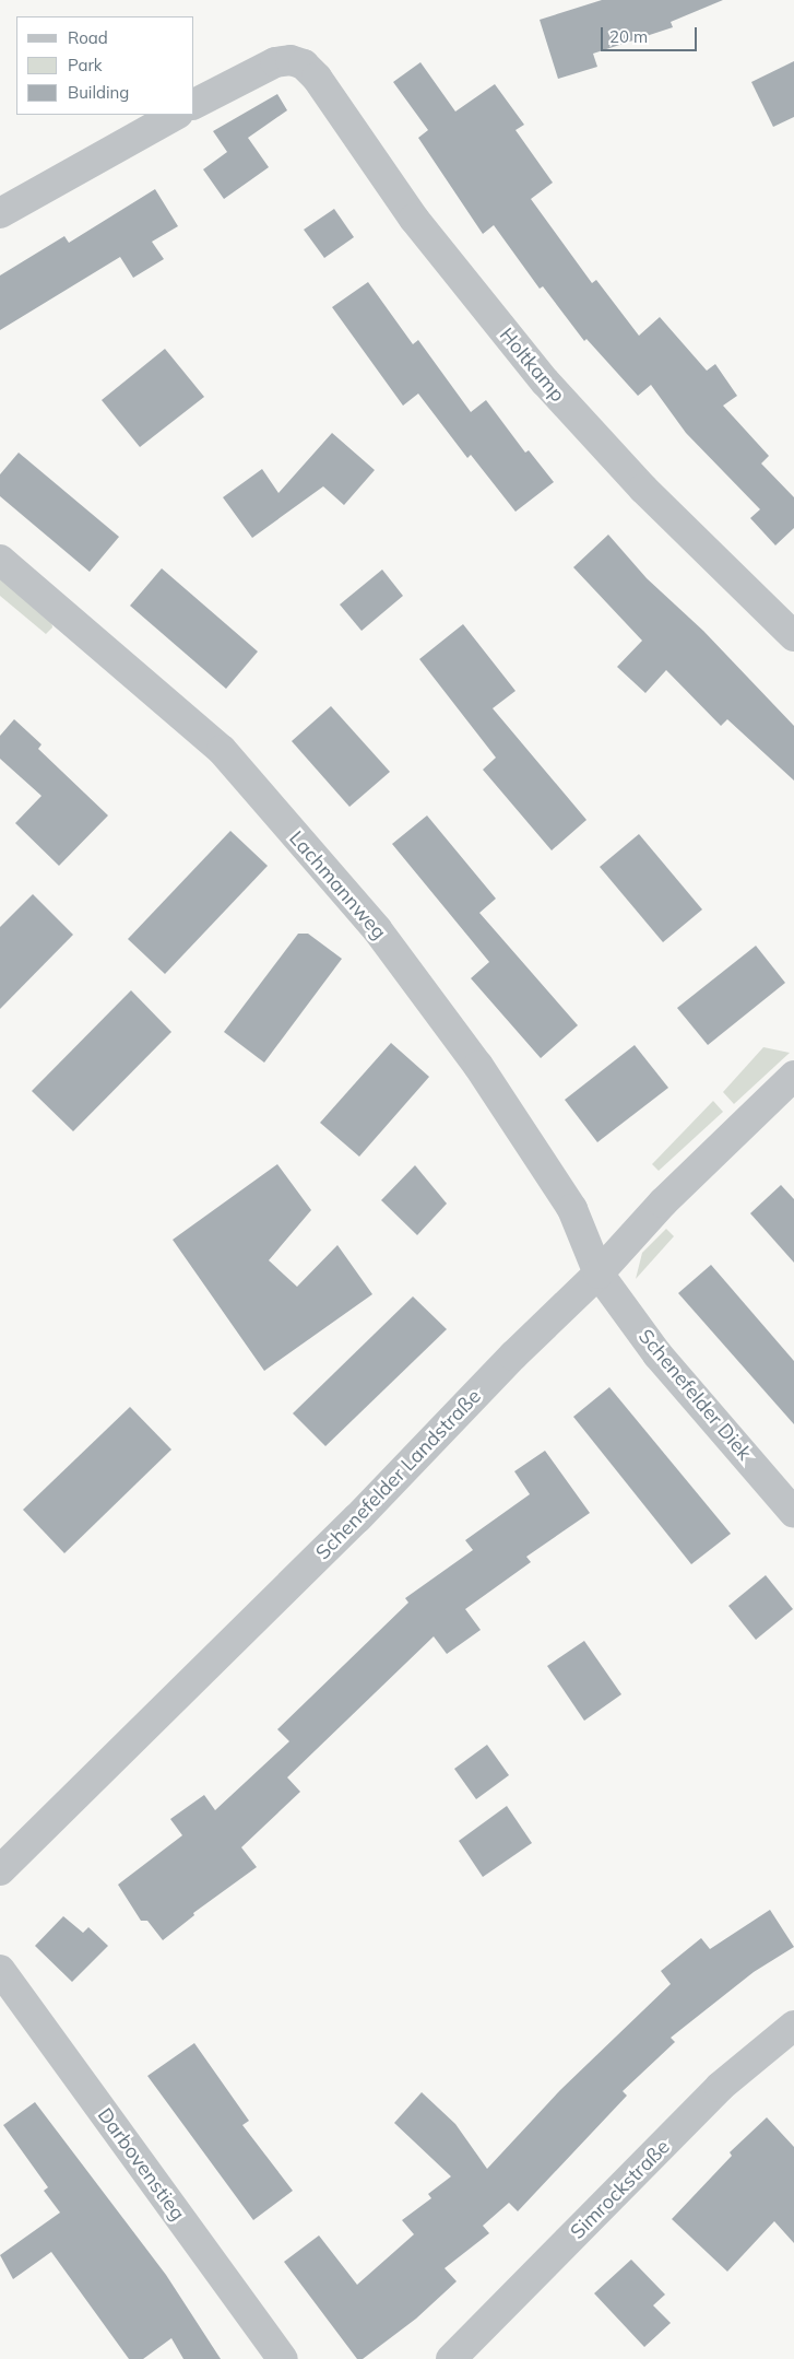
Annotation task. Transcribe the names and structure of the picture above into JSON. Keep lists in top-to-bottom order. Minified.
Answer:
{"streets":{"street":["Holtkamp","Lachmannweg","Schenefelder Diek","Schenefelder Landstraße","Darbovenstieg","Simrockstraße"]},"crossings":[["Lachmannweg","Schenefelder Diek"],["Lachmannweg","Schenefelder Landstraße"],["Schenefelder Diek","Schenefelder Landstraße"]],"legend":["Road","Park","Building"],"scale_bar":"20 m"}
